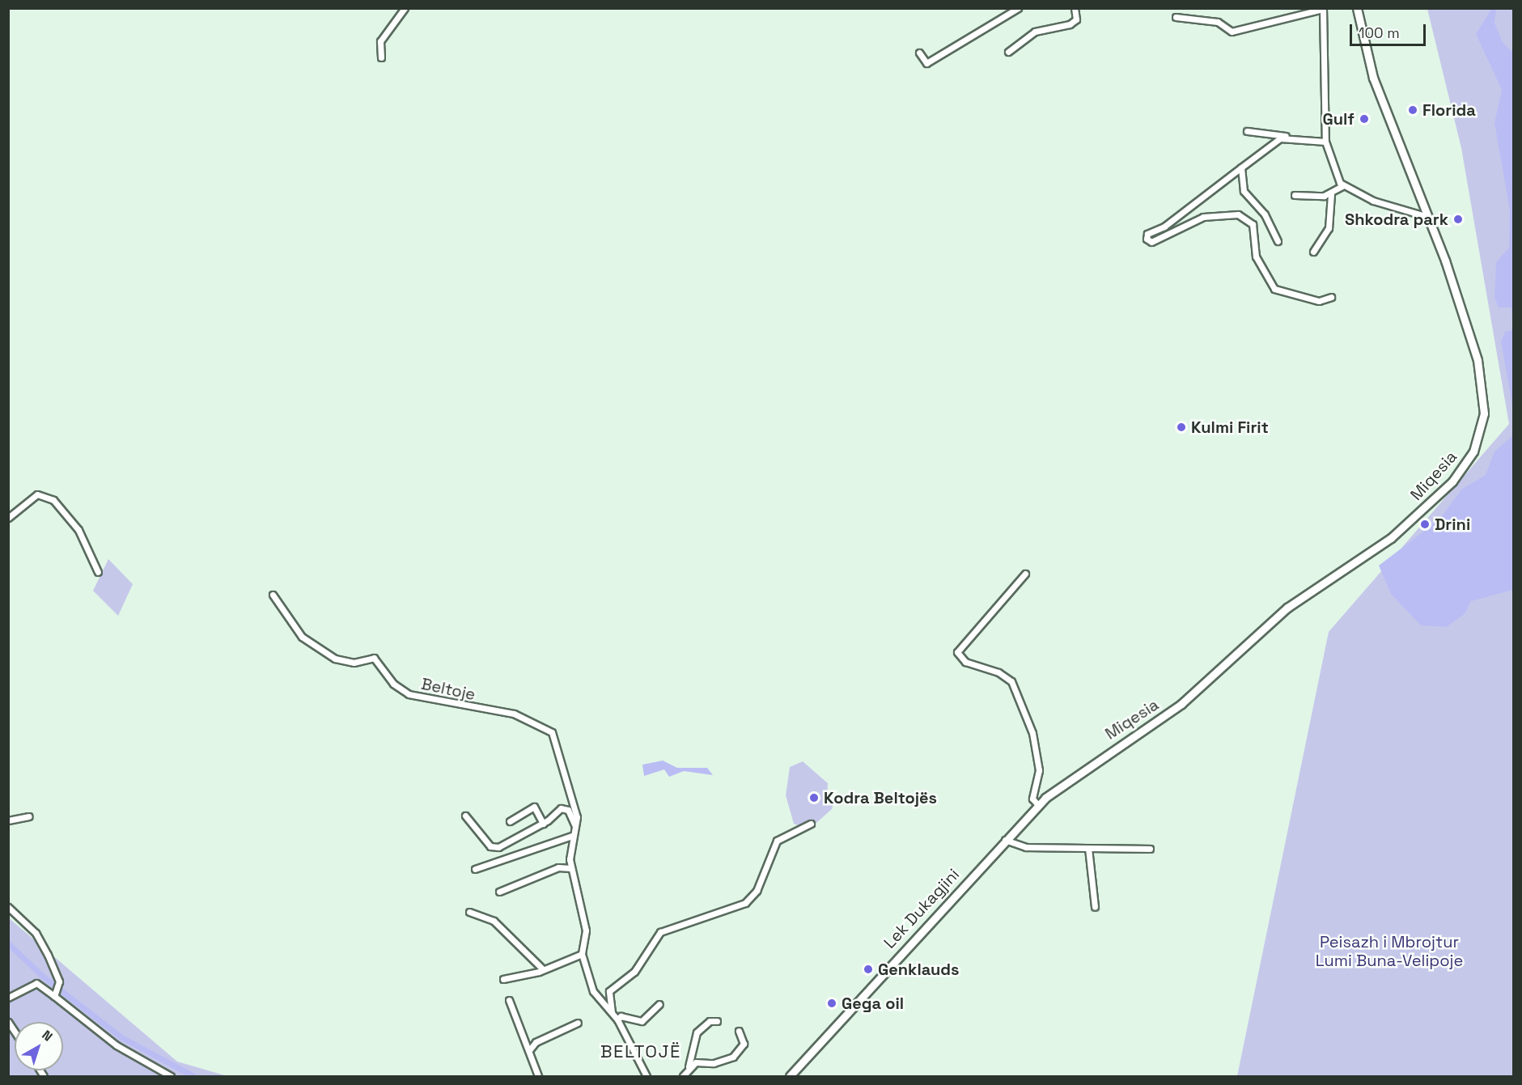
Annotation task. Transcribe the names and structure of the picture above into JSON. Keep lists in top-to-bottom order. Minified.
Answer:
{"streets":{"main road":["Miqesia","Lek Dukagjini"],"street":["Beltoje"]},"crossings":[["Miqesia","Lek Dukagjini"]],"districts":["BELTOJË"],"parks":["Peisazh i Mbrojtur Lumi Buna-Velipoje"],"places":["Florida","Gulf","Shkodra park","Kulmi Firit","Drini","Kodra Beltojës","Genklauds","Gega oil"],"scale_bar":"100 m","north":"top right"}
